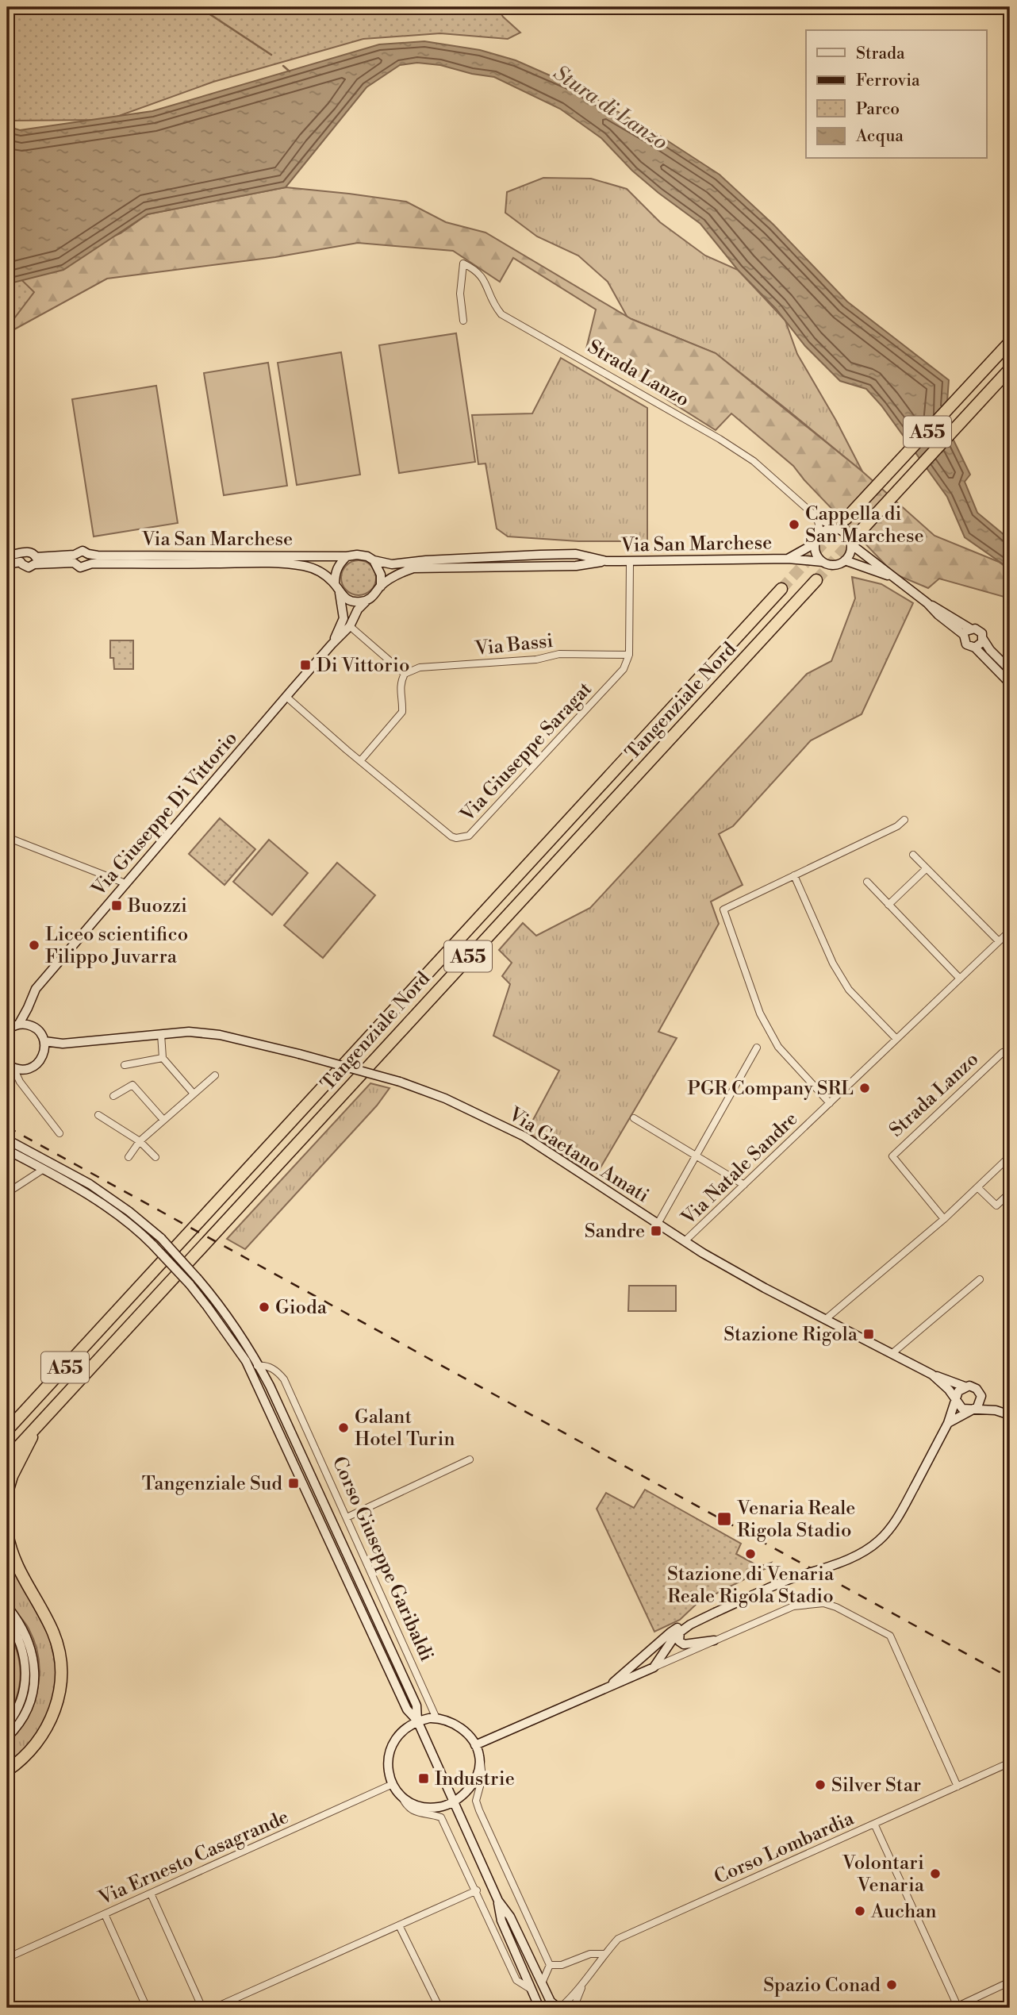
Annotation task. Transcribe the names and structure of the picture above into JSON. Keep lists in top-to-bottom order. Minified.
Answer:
{"streets":{"highway":["A55","Tangenziale Nord"],"street":["Strada Lanzo","Via San Marchese","Via Bassi","Via Giuseppe Saragat","Via Giuseppe Di Vittorio","Via Gaetano Amati","Via Natale Sandre","Corso Giuseppe Garibaldi","Corso Lombardia","Via Ernesto Casagrande"]},"crossings":[["Strada Lanzo","Via San Marchese"],["Via San Marchese","Via Giuseppe Di Vittorio"],["Via Bassi","Via Giuseppe Saragat"],["Via Giuseppe Saragat","Via Giuseppe Di Vittorio"],["Via Gaetano Amati","Via Natale Sandre"],["Corso Giuseppe Garibaldi","Corso Lombardia"],["Corso Giuseppe Garibaldi","Via Ernesto Casagrande"]],"water":["Stura di Lanzo"],"places":{"other":["Cappella di San Marchese","Liceo scientifico Filippo Juvarra","PGR Company SRL","Gioda","Galant Hotel Turin","Stazione di Venaria Reale Rigola Stadio","Silver Star","Volontari Venaria","Auchan","Spazio Conad"],"transit":["Di Vittorio","Buozzi","Sandre","Stazione Rigola","Tangenziale Sud","Venaria Reale Rigola Stadio","Industrie"]},"legend":["Strada","Ferrovia","Parco","Acqua"]}
